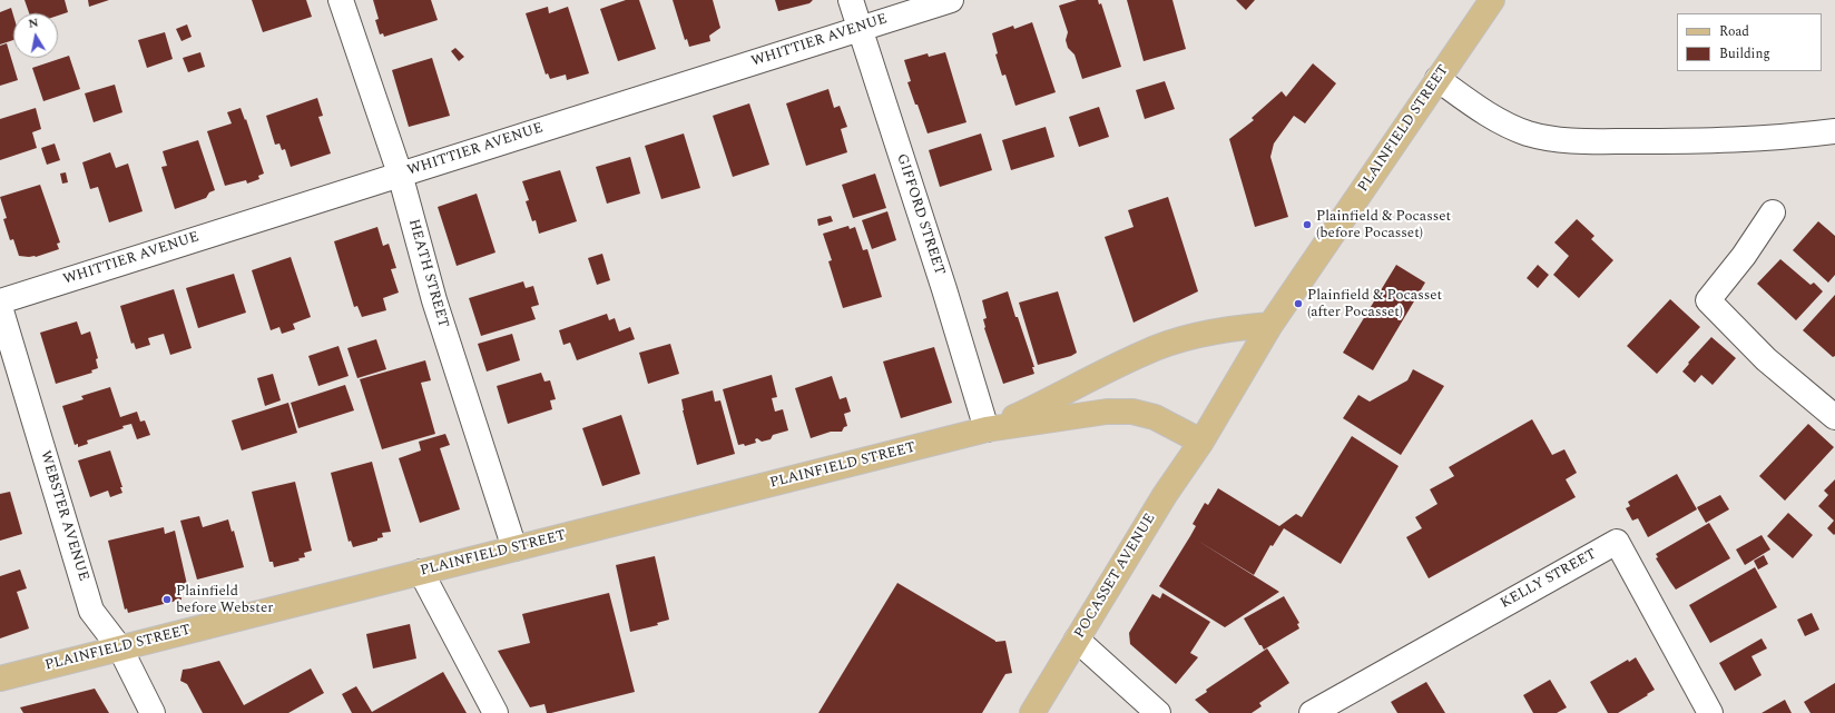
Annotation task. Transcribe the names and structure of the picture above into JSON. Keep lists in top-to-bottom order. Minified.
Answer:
{"streets":{"main road":["PLAINFIELD STREET","POCASSET AVENUE"],"street":["WHITTIER AVENUE","GIFFORD STREET","HEATH STREET","WEBSTER AVENUE","KELLY STREET"]},"crossings":[["WHITTIER AVENUE","GIFFORD STREET"],["WHITTIER AVENUE","HEATH STREET"],["PLAINFIELD STREET","GIFFORD STREET"],["PLAINFIELD STREET","HEATH STREET"],["PLAINFIELD STREET","WEBSTER AVENUE"],["PLAINFIELD STREET","POCASSET AVENUE"]],"places":["Plainfield & Pocasset (before Pocasset)","Plainfield & Pocasset (after Pocasset)","Plainfield before Webster"],"legend":["Road","Building"],"north":"top"}
